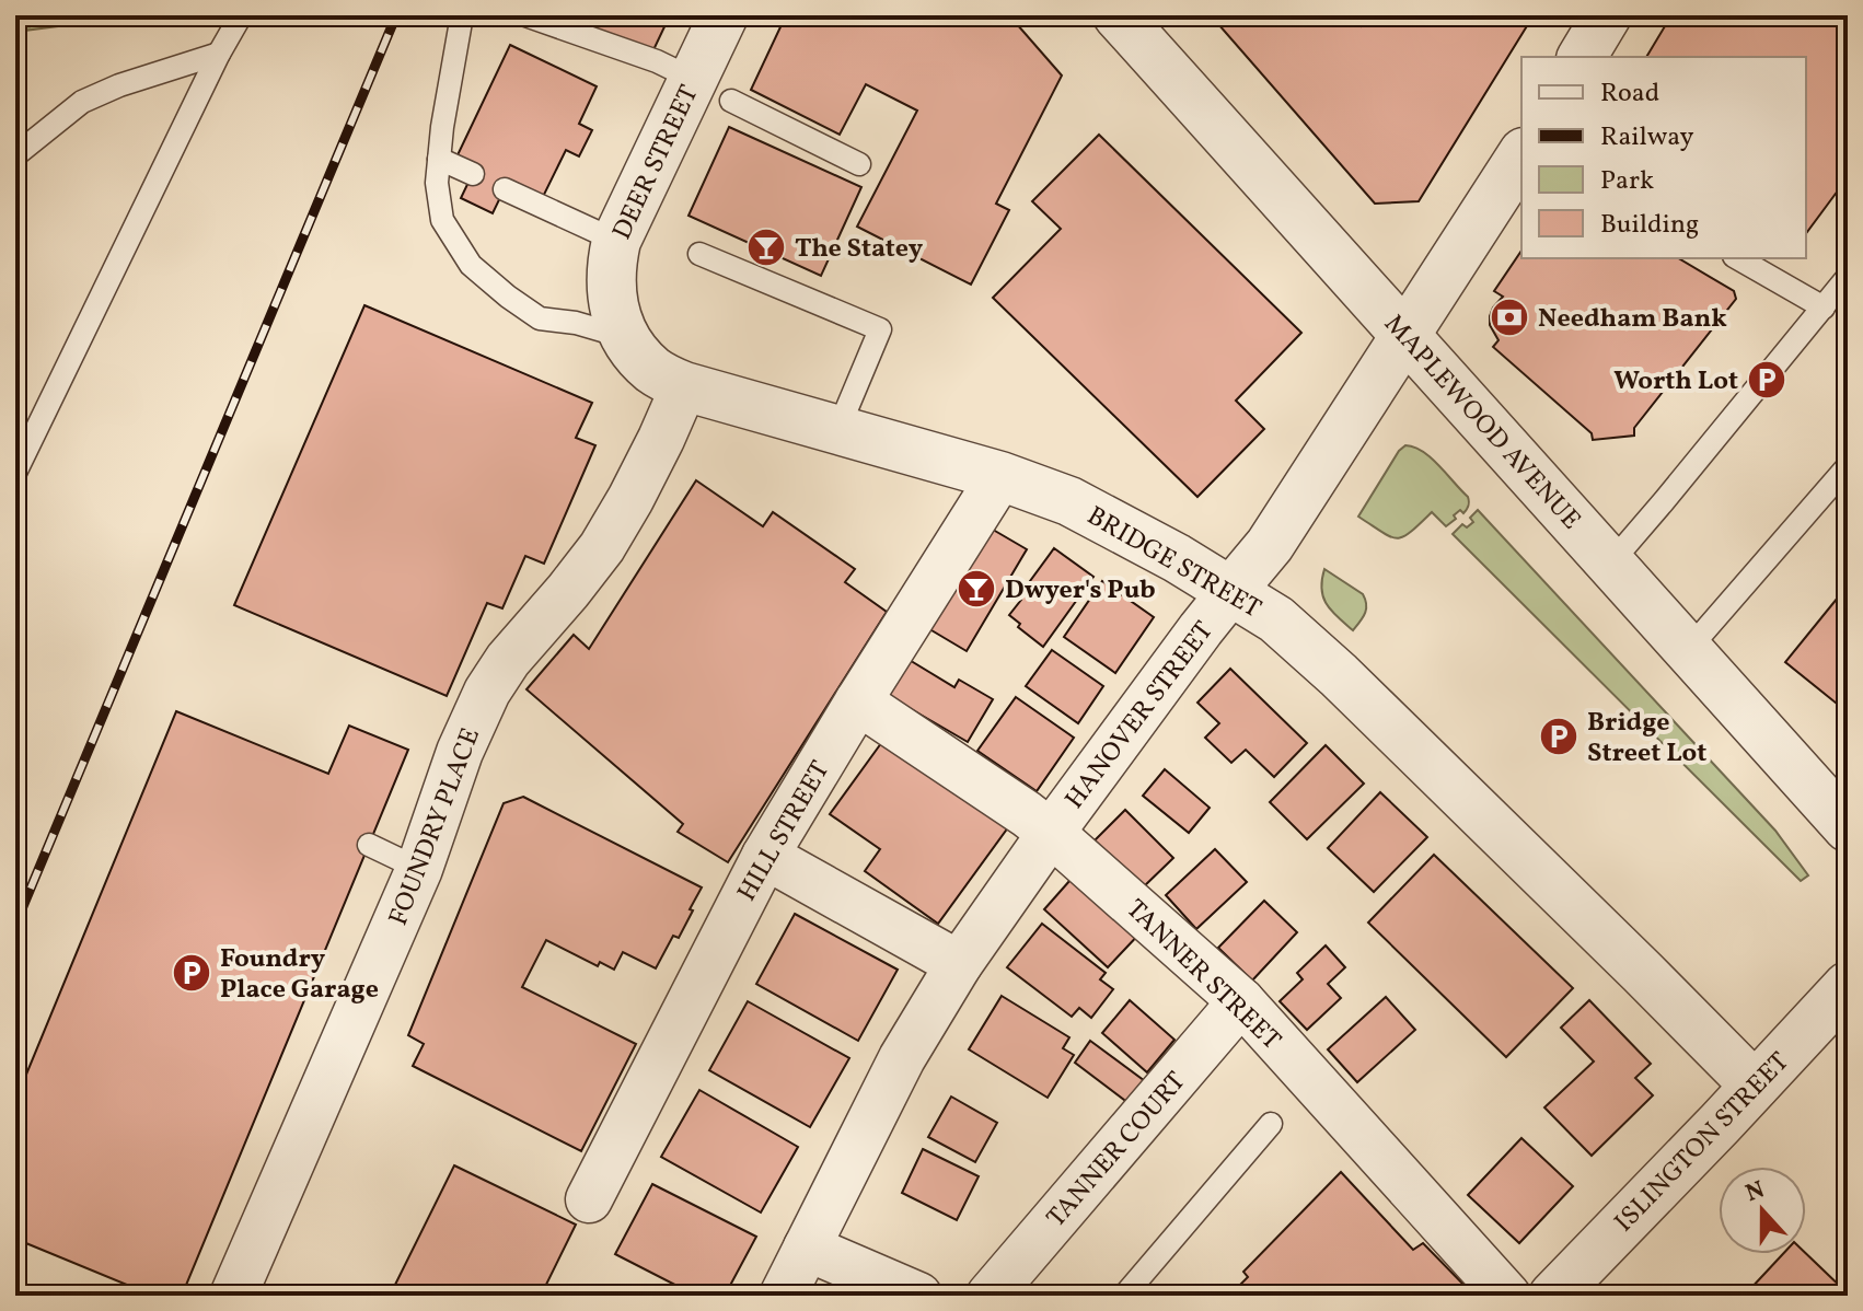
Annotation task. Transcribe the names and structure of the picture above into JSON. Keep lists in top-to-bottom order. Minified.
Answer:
{"streets":{"street":["DEER STREET","MAPLEWOOD AVENUE","BRIDGE STREET","HANOVER STREET","FOUNDRY PLACE","HILL STREET","TANNER STREET","ISLINGTON STREET","TANNER COURT"]},"crossings":[["DEER STREET","BRIDGE STREET"],["MAPLEWOOD AVENUE","HANOVER STREET"],["BRIDGE STREET","HANOVER STREET"],["BRIDGE STREET","FOUNDRY PLACE"],["BRIDGE STREET","HILL STREET"],["BRIDGE STREET","ISLINGTON STREET"],["HANOVER STREET","TANNER STREET"],["HILL STREET","TANNER STREET"],["TANNER STREET","TANNER COURT"]],"places":{"bar":["The Statey","Dwyer's Pub"],"bank":["Needham Bank"],"parking":["Worth Lot","Bridge Street Lot","Foundry Place Garage"]},"legend":["Road","Railway","Park","Building"],"north":"top"}
